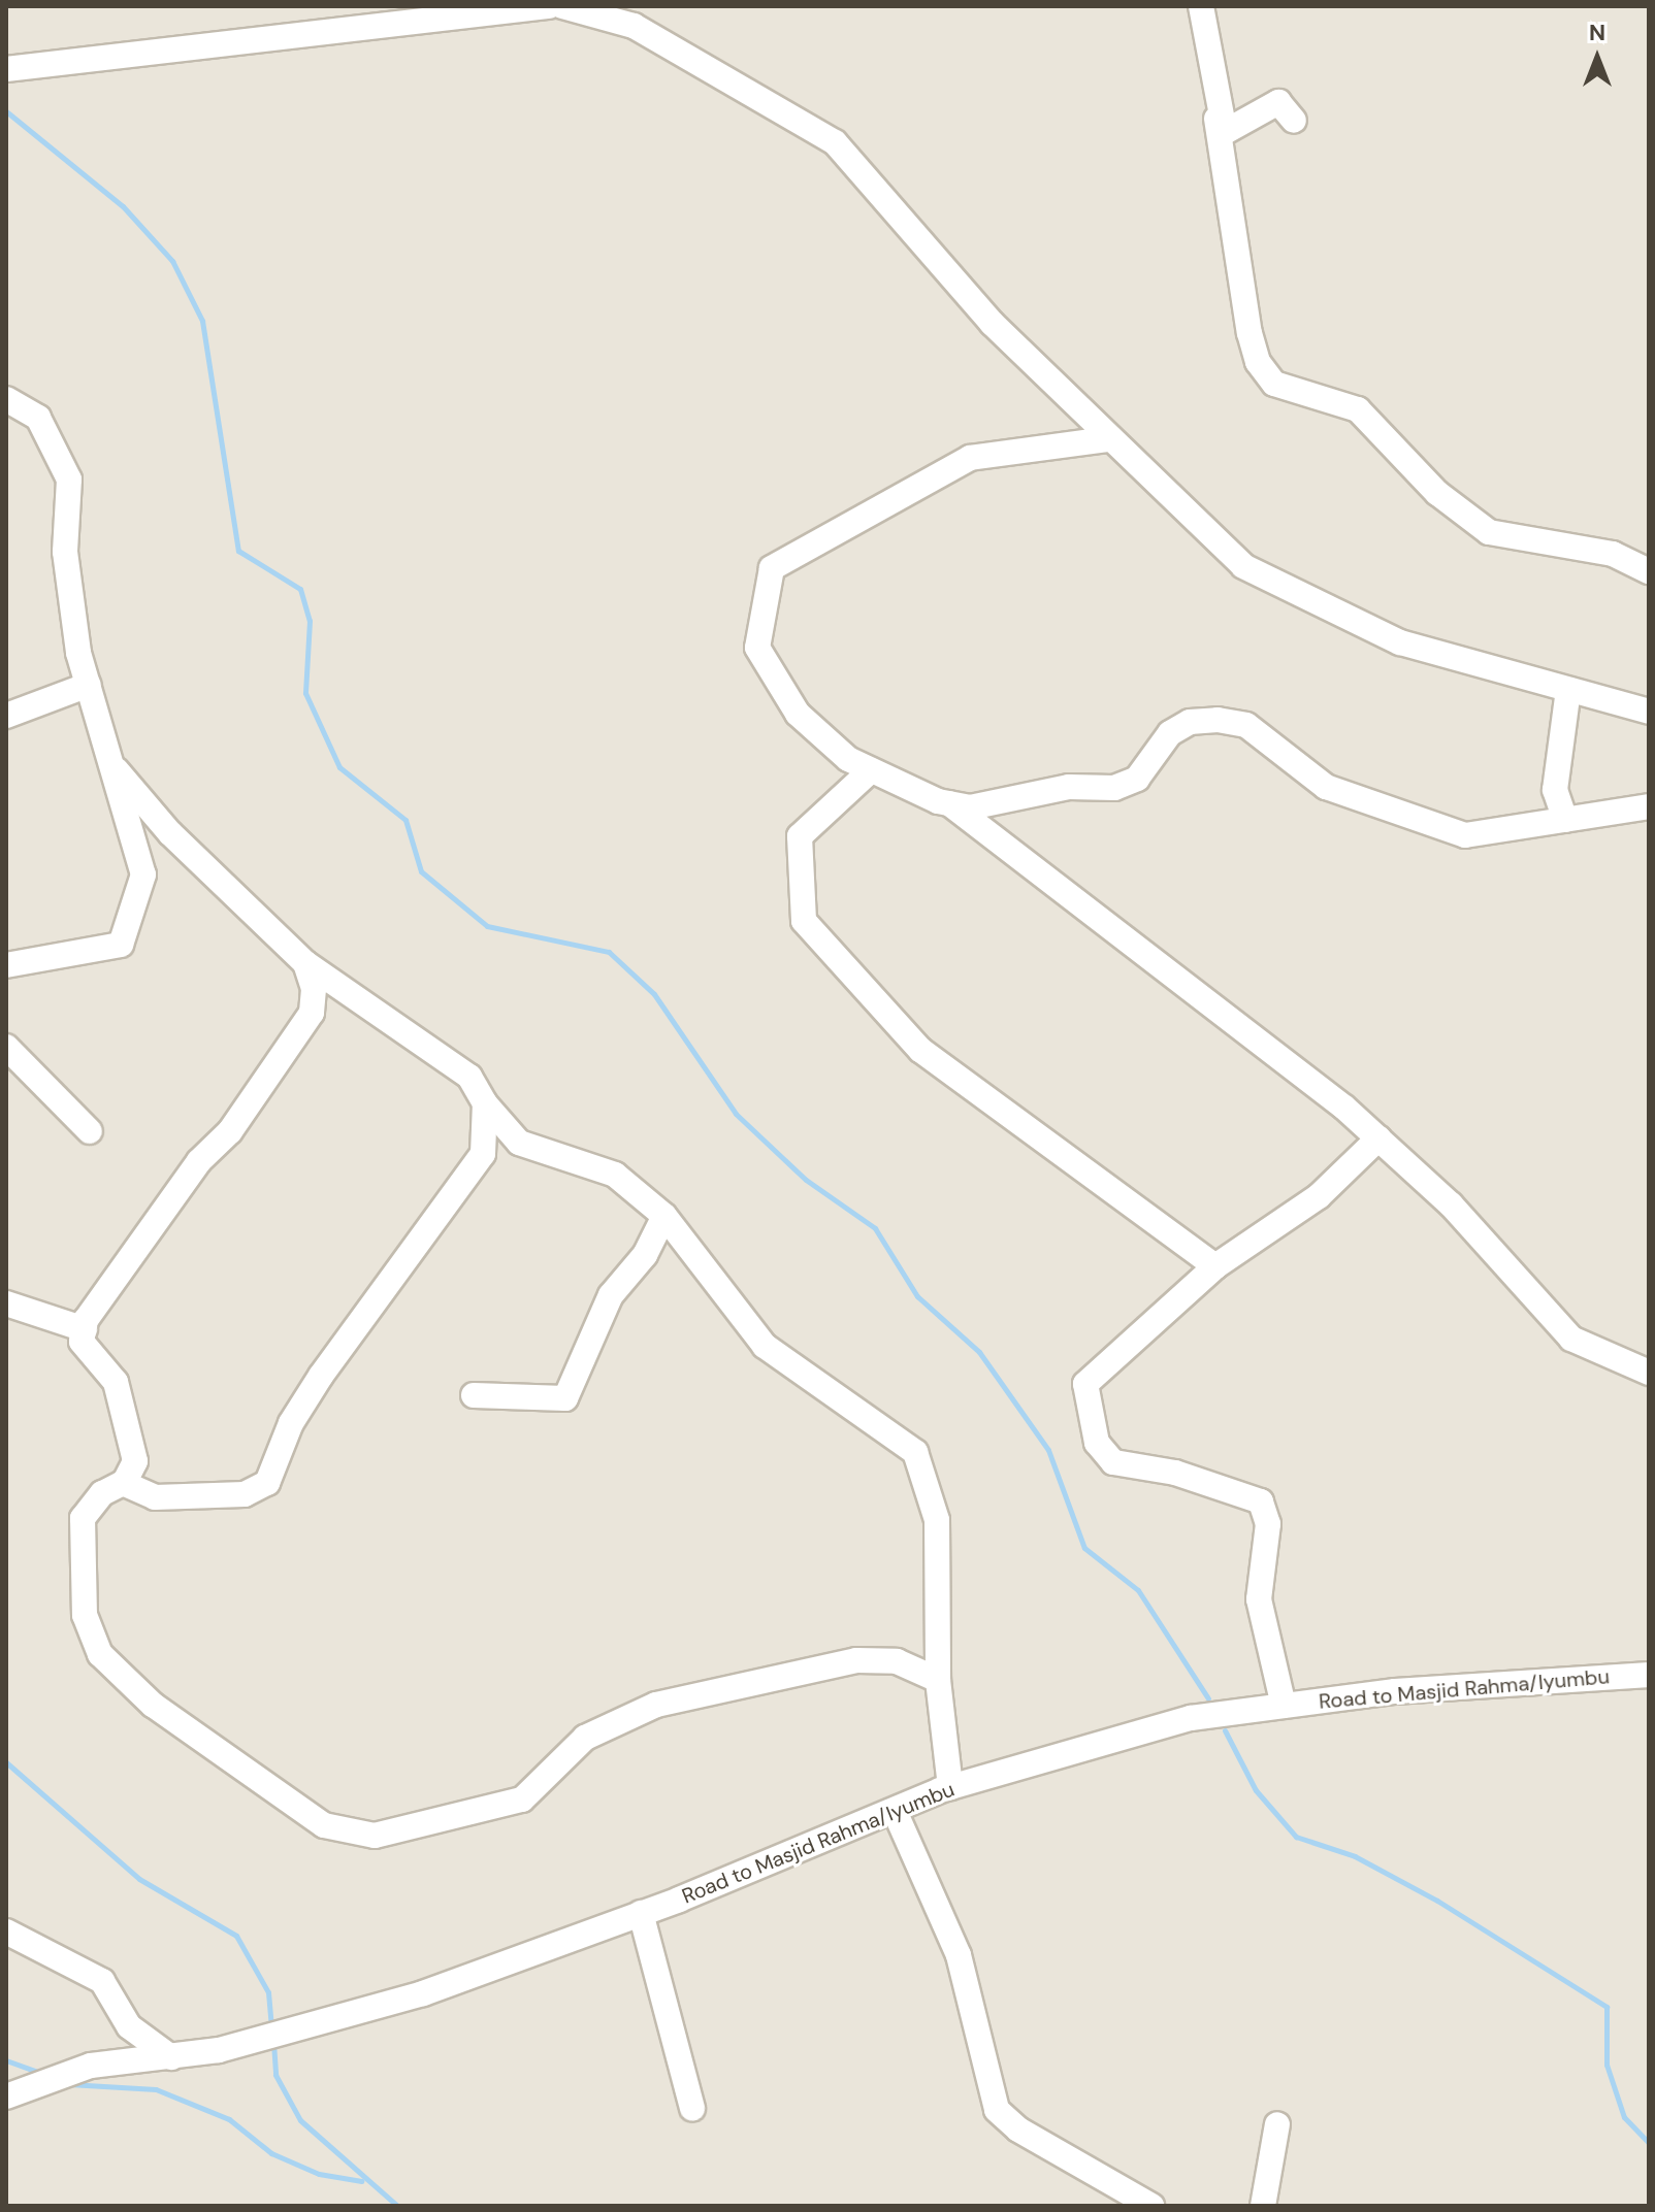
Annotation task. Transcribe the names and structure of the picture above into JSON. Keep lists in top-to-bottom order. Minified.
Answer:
{"streets":{"street":["Road to Masjid Rahma/Iyumbu"]},"north":"top"}
